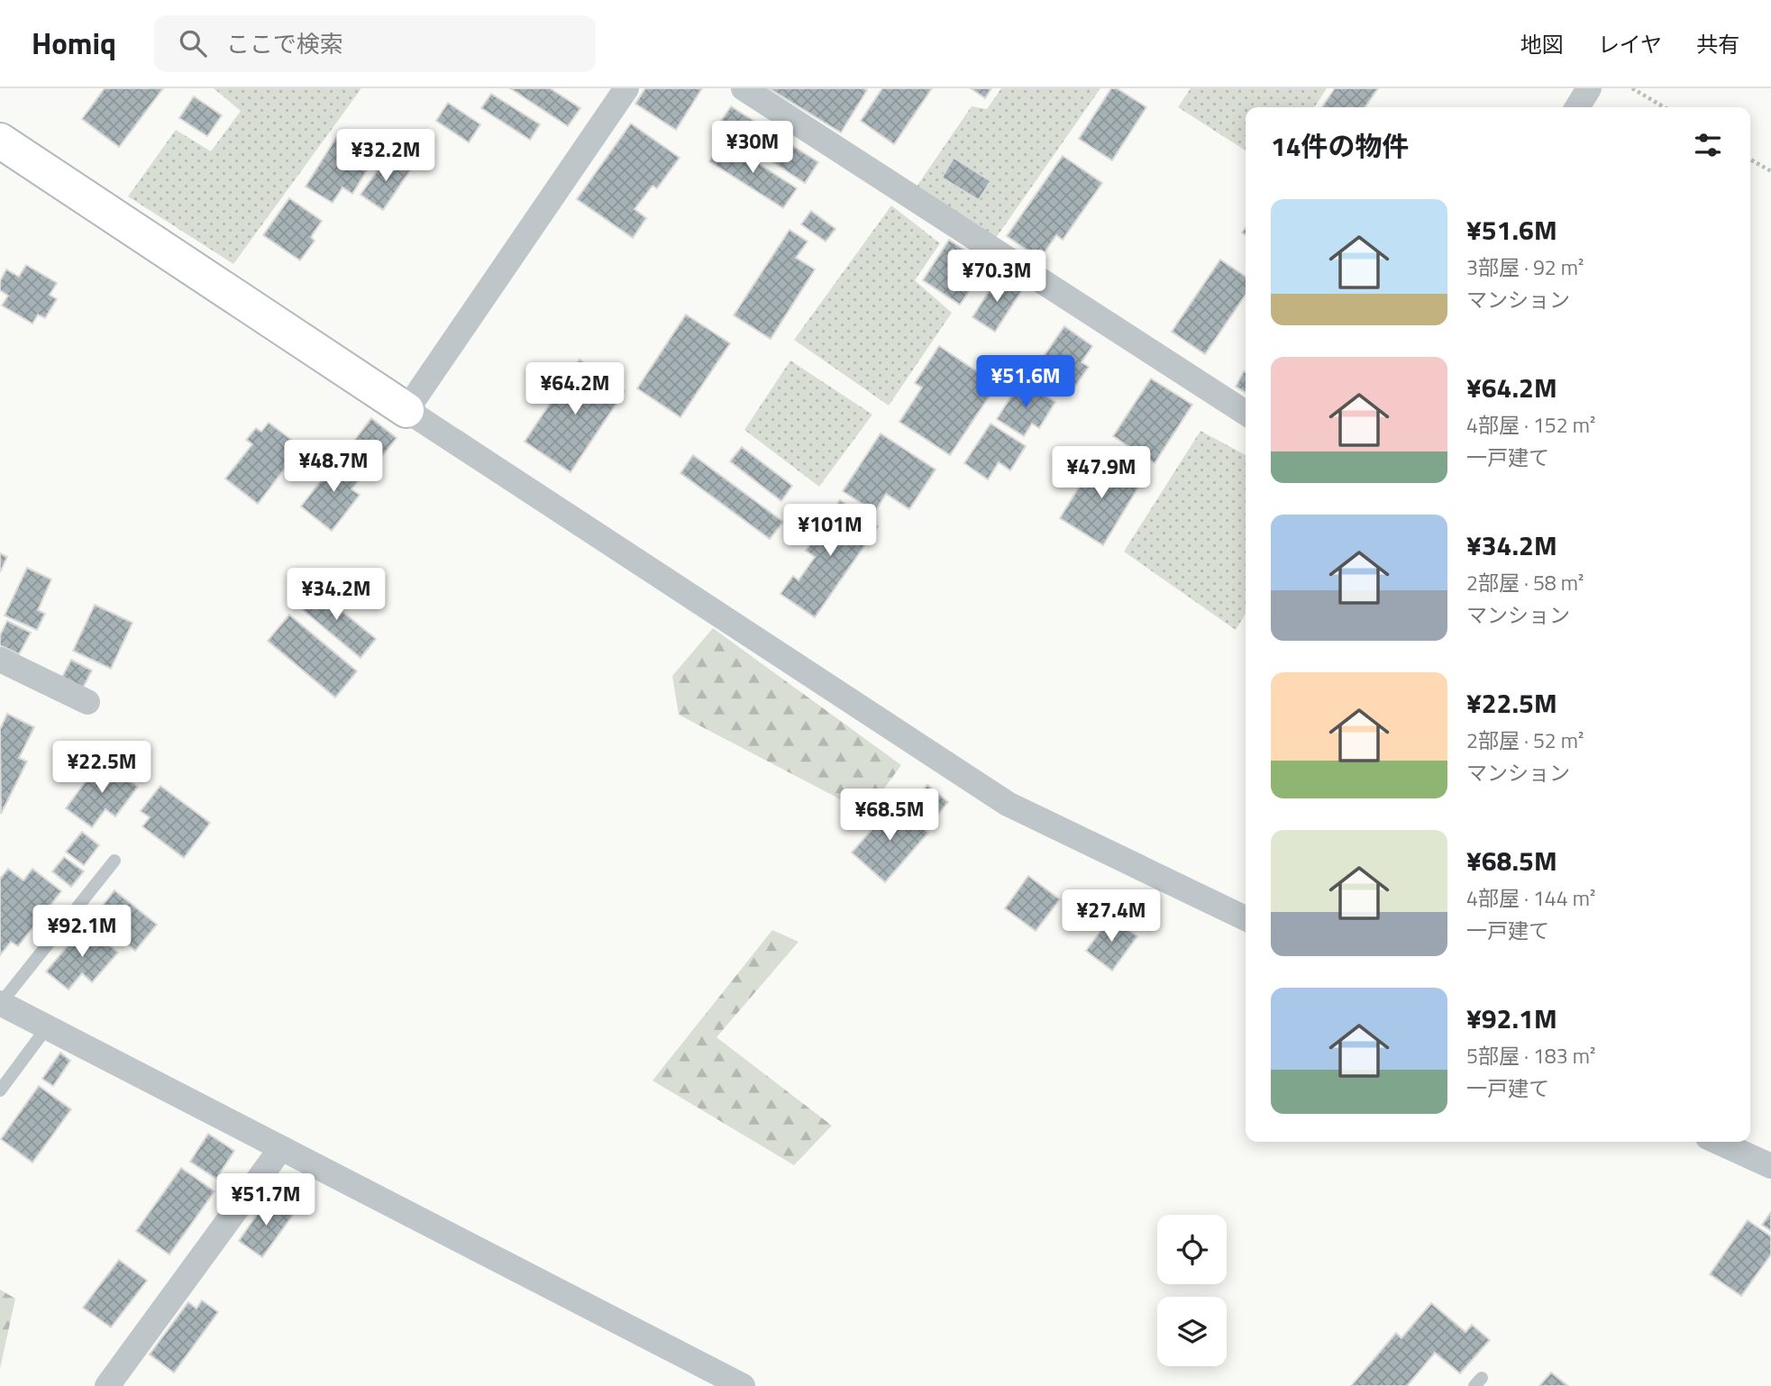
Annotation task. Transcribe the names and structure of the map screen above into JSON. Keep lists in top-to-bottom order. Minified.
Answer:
{"page":{"header":"Homiq","search":"ここで検索","nav":["地図","レイヤ","共有"],"heading":"14件の物件","price":["¥30M","¥32.2M","¥70.3M","¥51.6M","¥64.2M","¥48.7M","¥47.9M","¥101M","¥34.2M","¥22.5M","¥68.5M","¥27.4M","¥92.1M","¥51.7M"],"list":[{"name":"¥51.6M","note":"3部屋 · 92 m² · マンション"},{"name":"¥64.2M","note":"4部屋 · 152 m² · 一戸建て"},{"name":"¥34.2M","note":"2部屋 · 58 m² · マンション"},{"name":"¥22.5M","note":"2部屋 · 52 m² · マンション"},{"name":"¥68.5M","note":"4部屋 · 144 m² · 一戸建て"},{"name":"¥92.1M","note":"5部屋 · 183 m² · 一戸建て"}]}}
